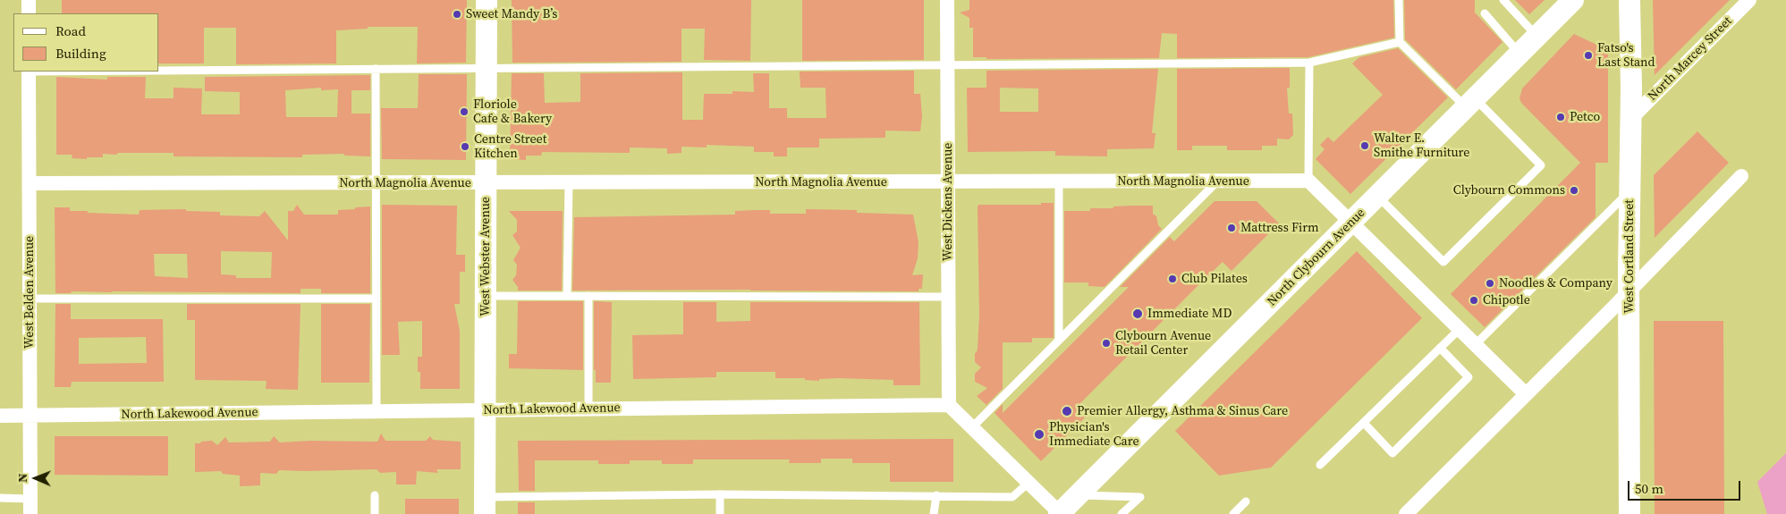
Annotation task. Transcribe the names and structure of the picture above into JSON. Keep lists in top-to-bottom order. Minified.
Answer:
{"streets":{"main road":["West Webster Avenue","West Cortland Street","North Clybourn Avenue"],"street":["North Marcey Street","North Magnolia Avenue","West Dickens Avenue","West Belden Avenue","North Lakewood Avenue"]},"crossings":[["North Marcey Street","West Cortland Street"],["North Magnolia Avenue","West Dickens Avenue"],["North Magnolia Avenue","West Webster Avenue"],["North Magnolia Avenue","West Belden Avenue"],["West Dickens Avenue","North Lakewood Avenue"],["West Webster Avenue","North Lakewood Avenue"],["West Belden Avenue","North Lakewood Avenue"]],"places":["Sweet Mandy B’s","Fatso's Last Stand","Floriole Cafe & Bakery","Petco","Walter E. Smithe Furniture","Centre Street Kitchen","Clybourn Commons","Mattress Firm","Club Pilates","Noodles & Company","Chipotle","Immediate MD","Clybourn Avenue Retail Center","Premier Allergy, Asthma & Sinus Care","Physician's Immediate Care"],"legend":["Road","Building"],"scale_bar":"50 m","north":"left"}
